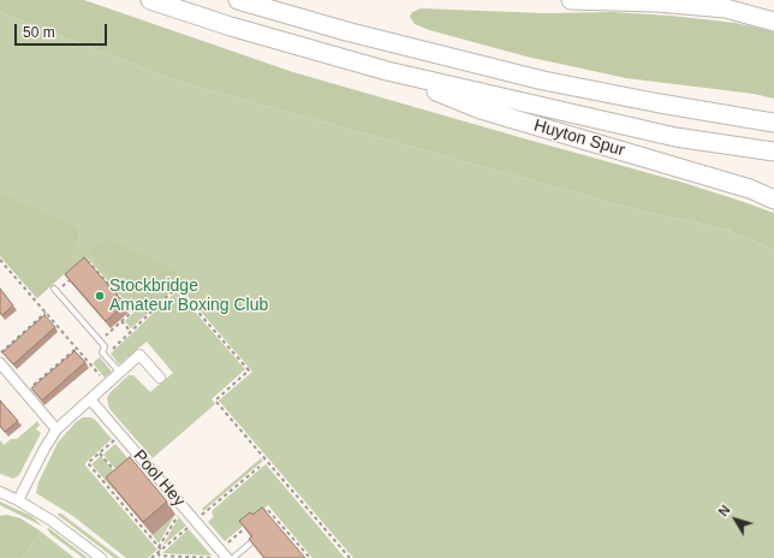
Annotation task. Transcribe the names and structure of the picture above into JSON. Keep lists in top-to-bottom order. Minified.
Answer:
{"streets":{"highway":["Huyton Spur"],"street":["Pool Hey"]},"places":["Stockbridge Amateur Boxing Club"],"scale_bar":"50 m","north":"top left"}
